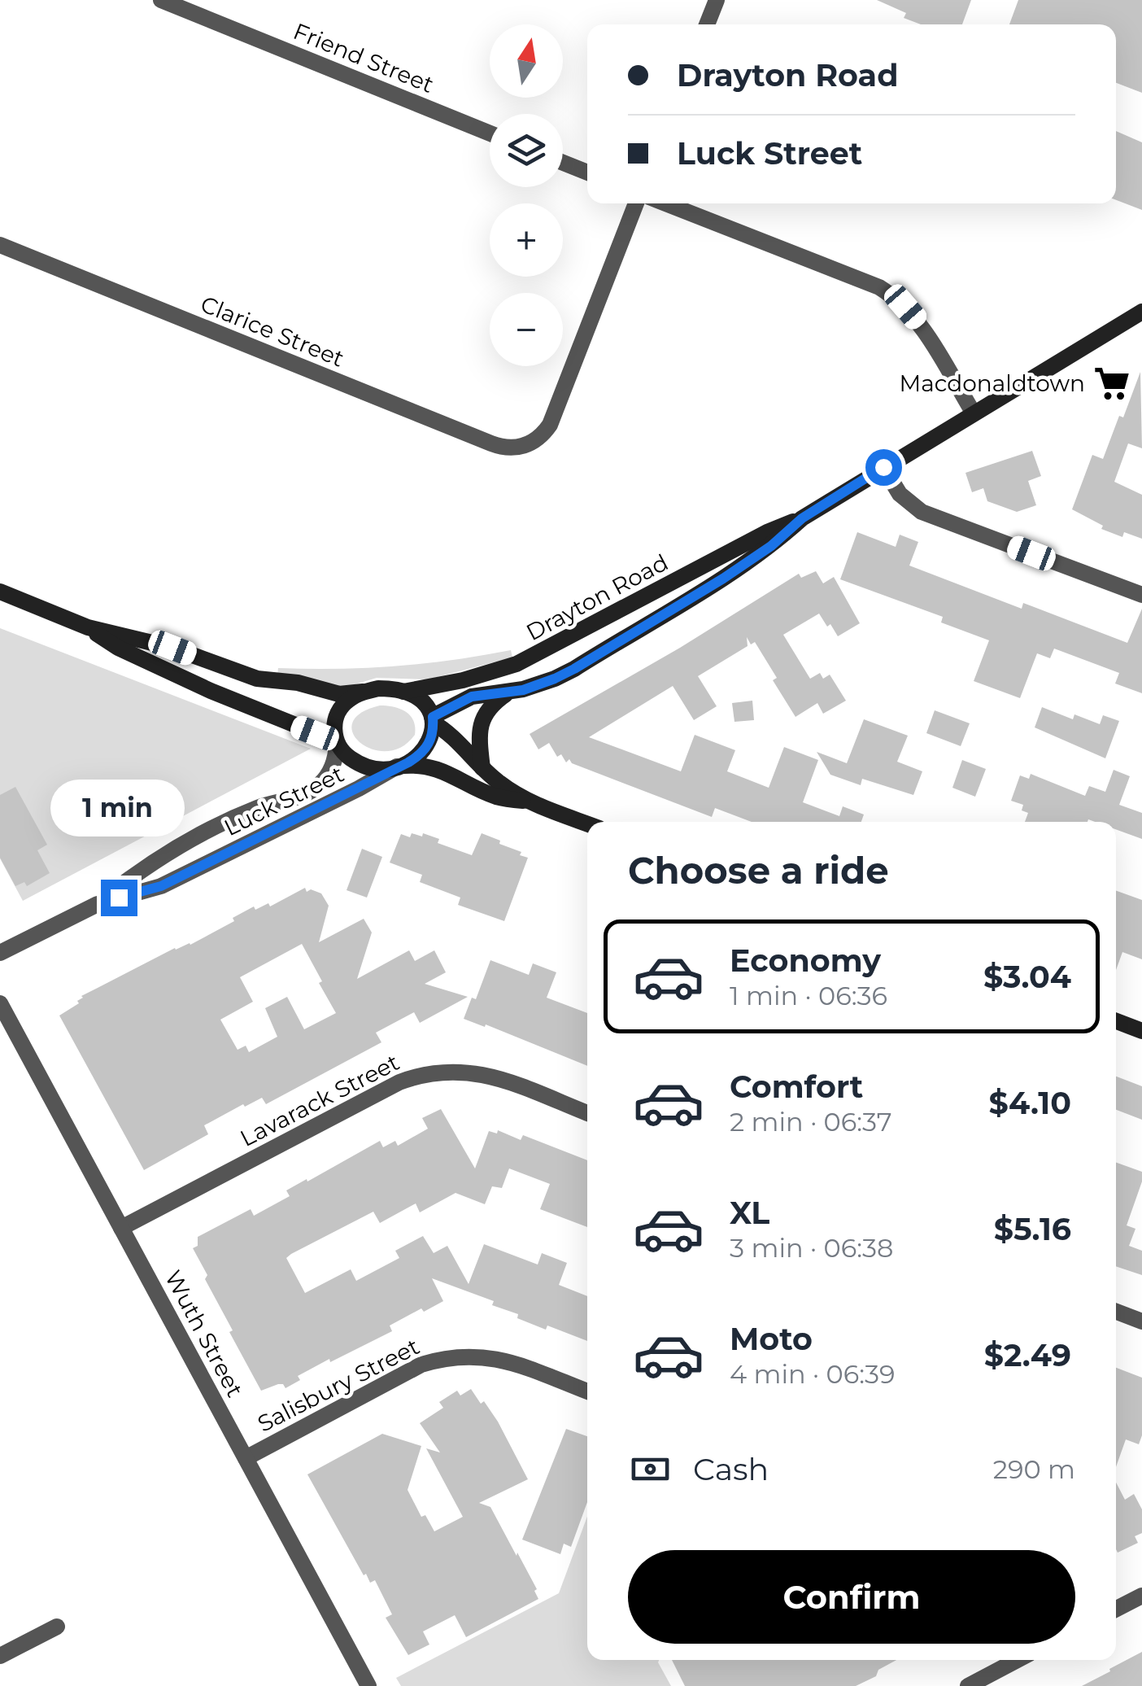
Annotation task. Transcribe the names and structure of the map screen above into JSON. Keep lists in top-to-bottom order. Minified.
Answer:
{"streets":{"main road":["Drayton Road"],"street":["Friend Street","Clarice Street","Luck Street","Lavarack Street","Wuth Street","Salisbury Street"]},"crossings":[["Drayton Road","Luck Street"],["Lavarack Street","Wuth Street"],["Wuth Street","Salisbury Street"]],"places":{"supermarket":["Macdonaldtown"]},"north":"top","page":{"map_buttons":["+","−"],"banner":["Drayton Road","Luck Street"],"bubble":"1 min","heading":"Choose a ride","list":[{"name":"Economy","note":"1 min · 06:36","value":"$3.04"},{"name":"Comfort","note":"2 min · 06:37","value":"$4.10"},{"name":"XL","note":"3 min · 06:38","value":"$5.16"},{"name":"Moto","note":"4 min · 06:39","value":"$2.49"}],"pay":["Cash","290 m"],"buttons":"Confirm"}}
